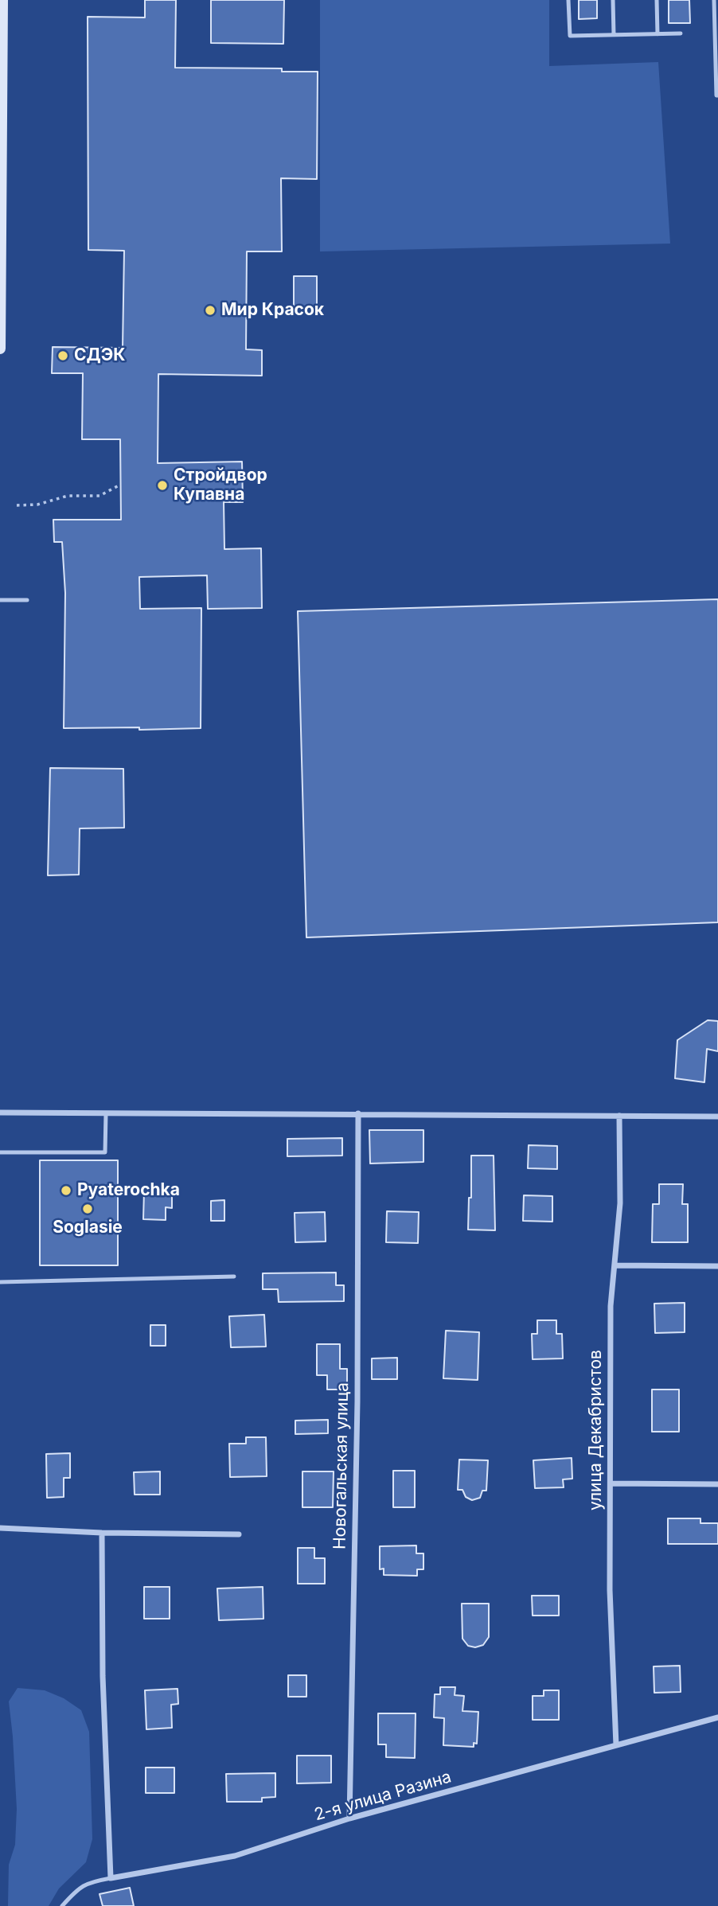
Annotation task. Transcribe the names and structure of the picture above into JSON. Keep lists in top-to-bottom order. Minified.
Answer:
{"streets":{"street":["улица Декабристов","Новогальская улица","2-я улица Разина"]},"crossings":[["улица Декабристов","2-я улица Разина"],["Новогальская улица","2-я улица Разина"]],"places":["Мир Красок","СДЭК","Стройдвор Купавна","Pyaterochka","Soglasie"]}
